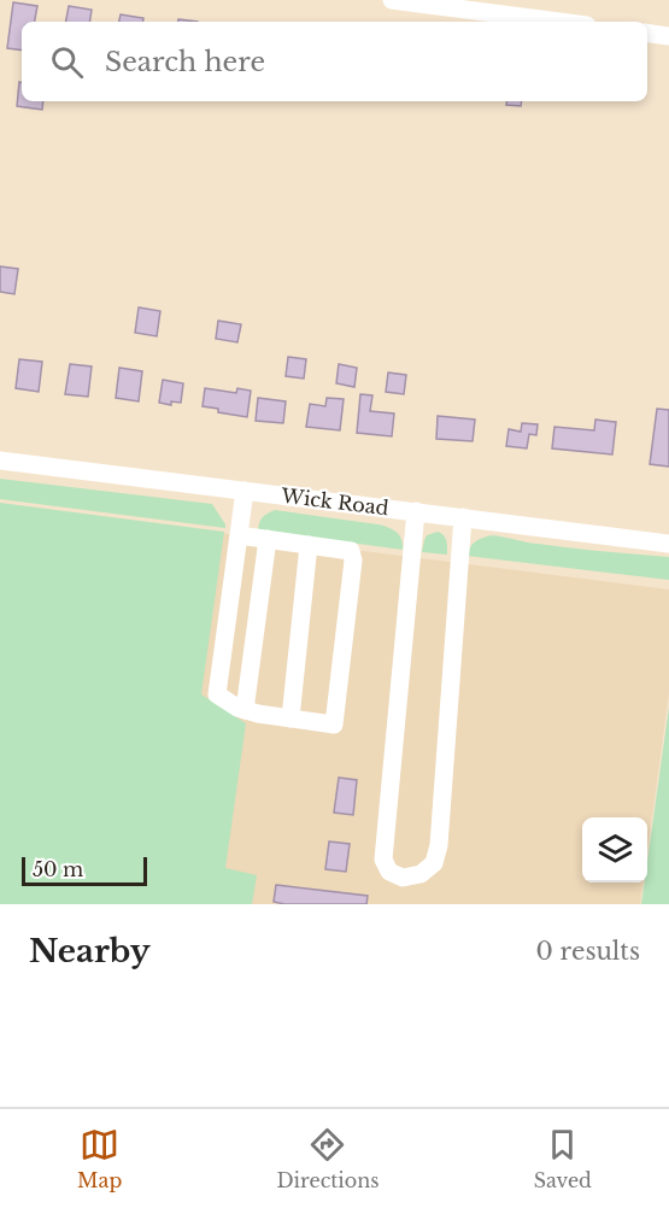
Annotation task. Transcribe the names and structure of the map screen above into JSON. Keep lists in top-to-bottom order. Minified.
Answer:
{"streets":{"street":["Wick Road"]},"scale_bar":"50 m","page":{"search":"Search here","scale":"50 m","heading":["Nearby","0 results"],"nav":["Map","Directions","Saved"]}}
